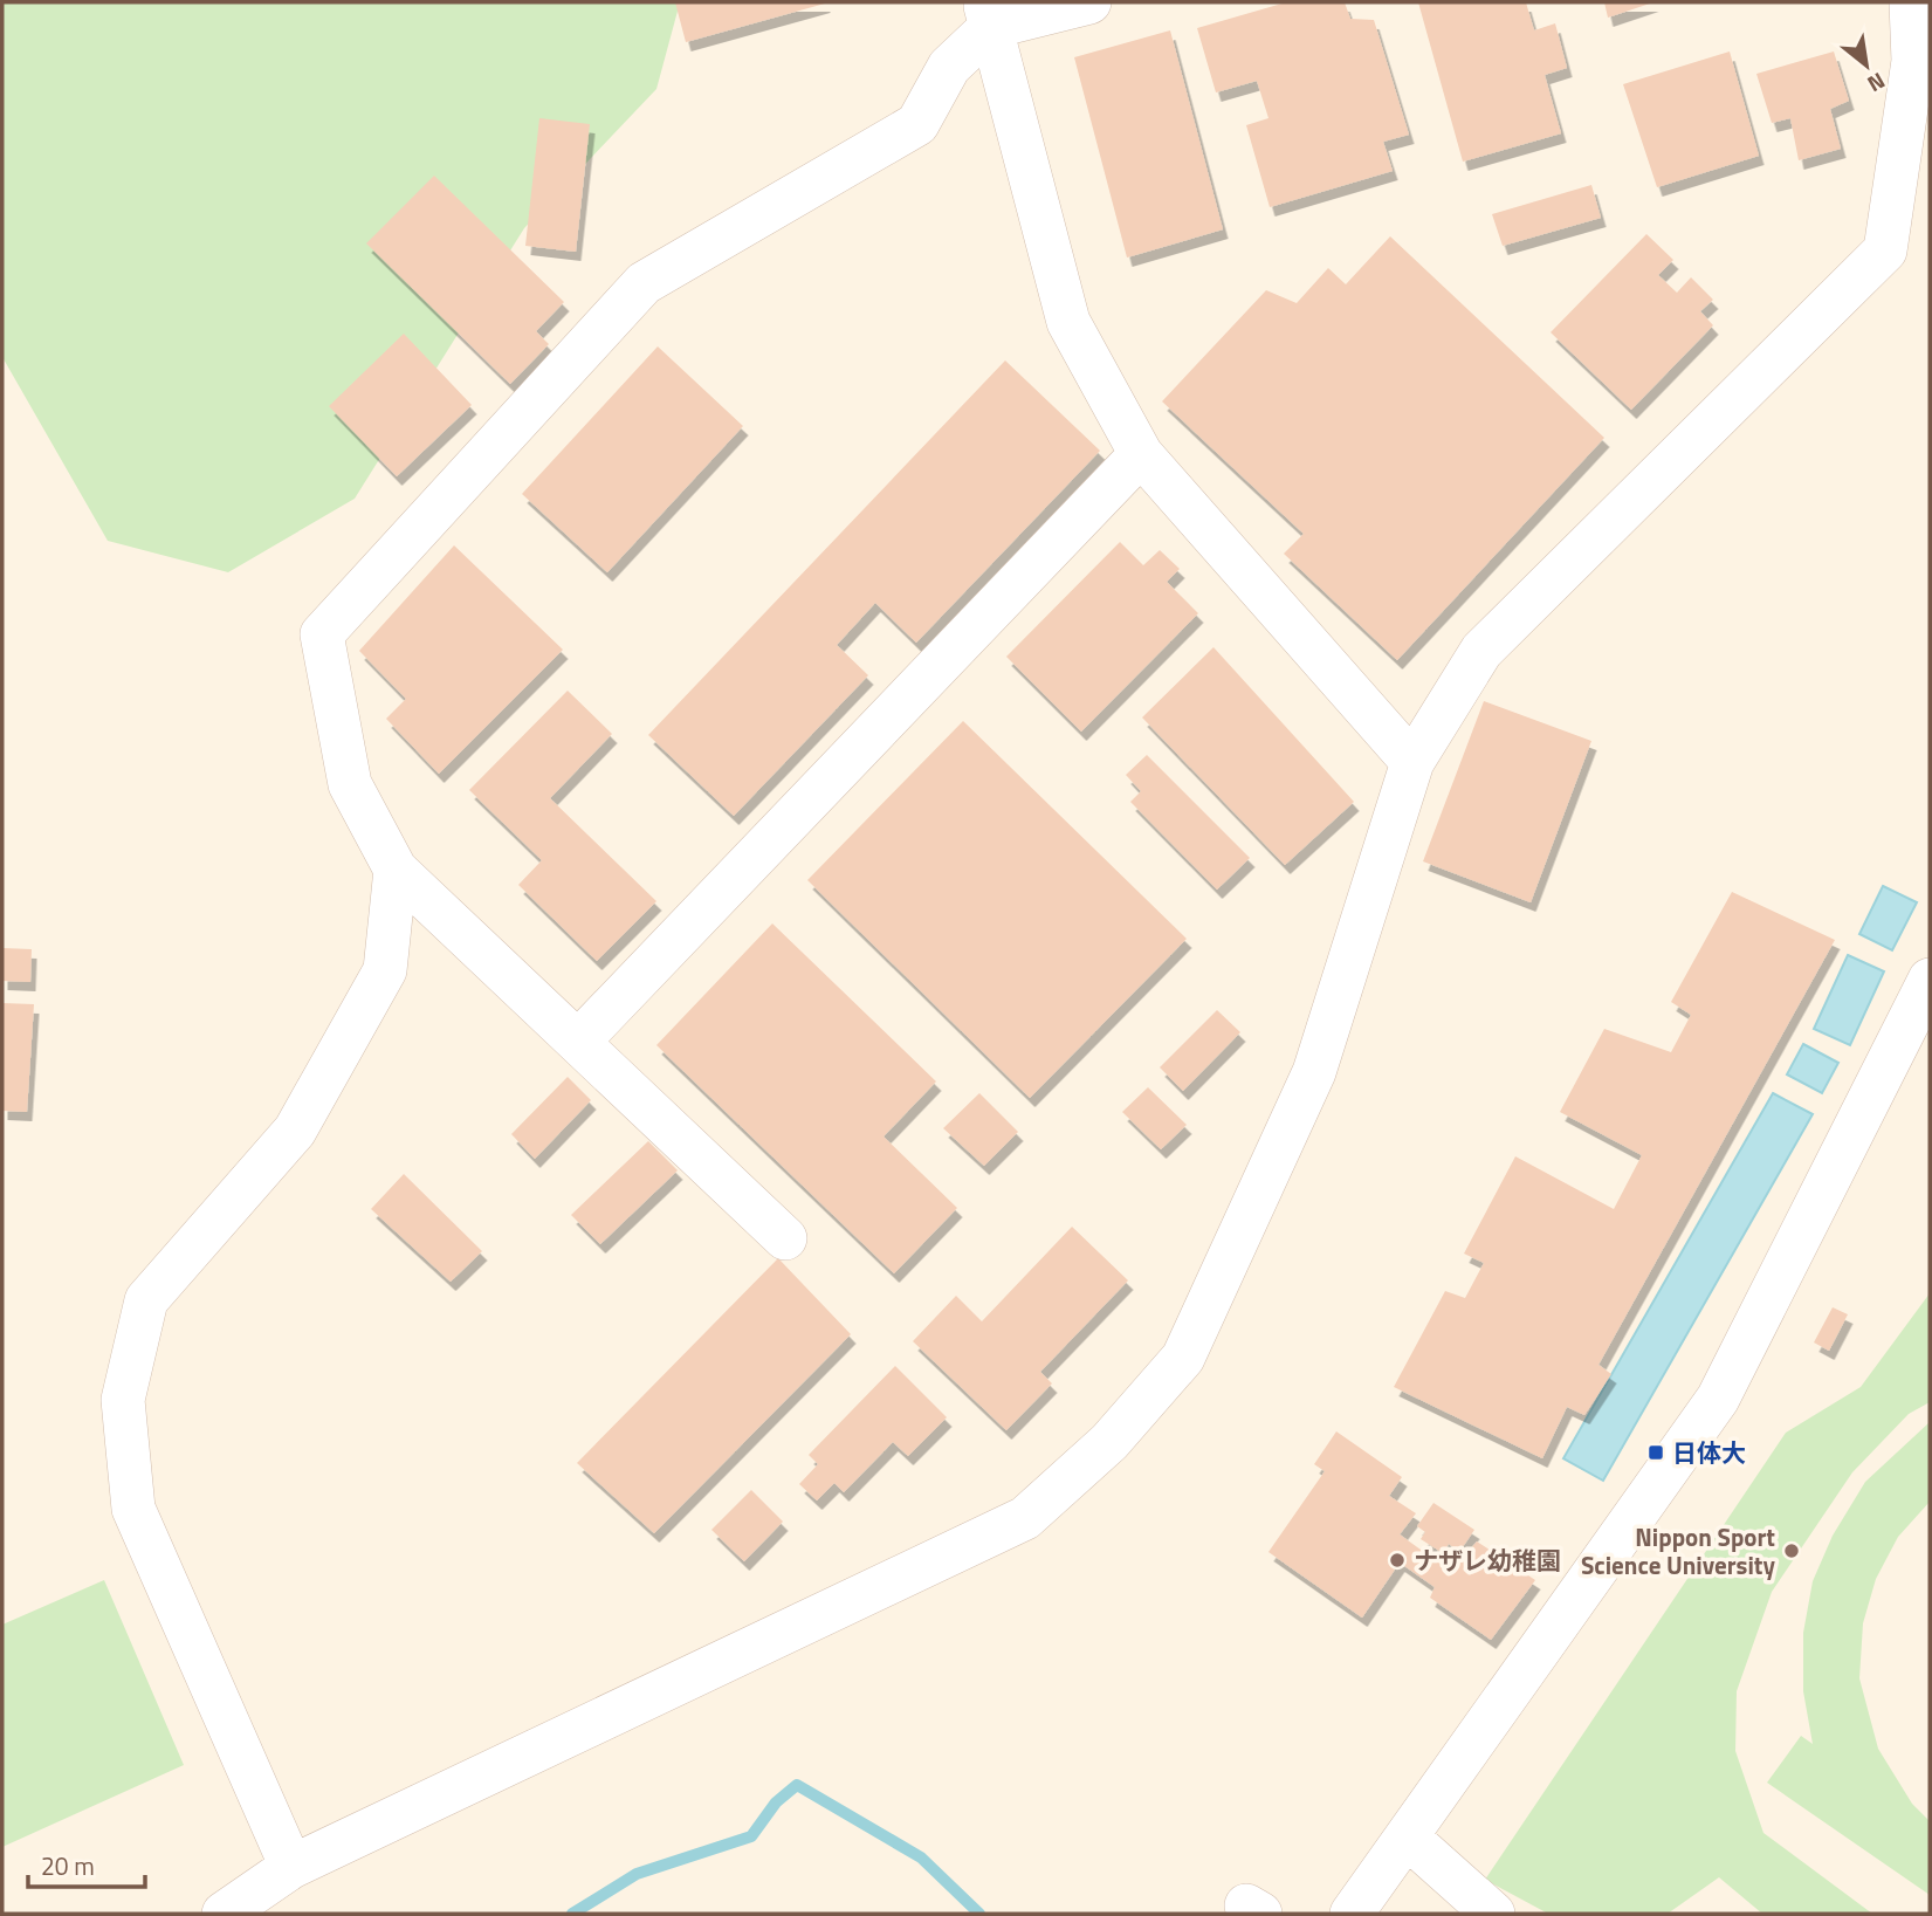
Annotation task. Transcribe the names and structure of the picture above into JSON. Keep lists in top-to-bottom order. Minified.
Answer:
{"places":{"transit":["日体大"],"other":["Nippon Sport Science University","ナザレ幼稚園"]},"scale_bar":"20 m","north":"bottom right"}
